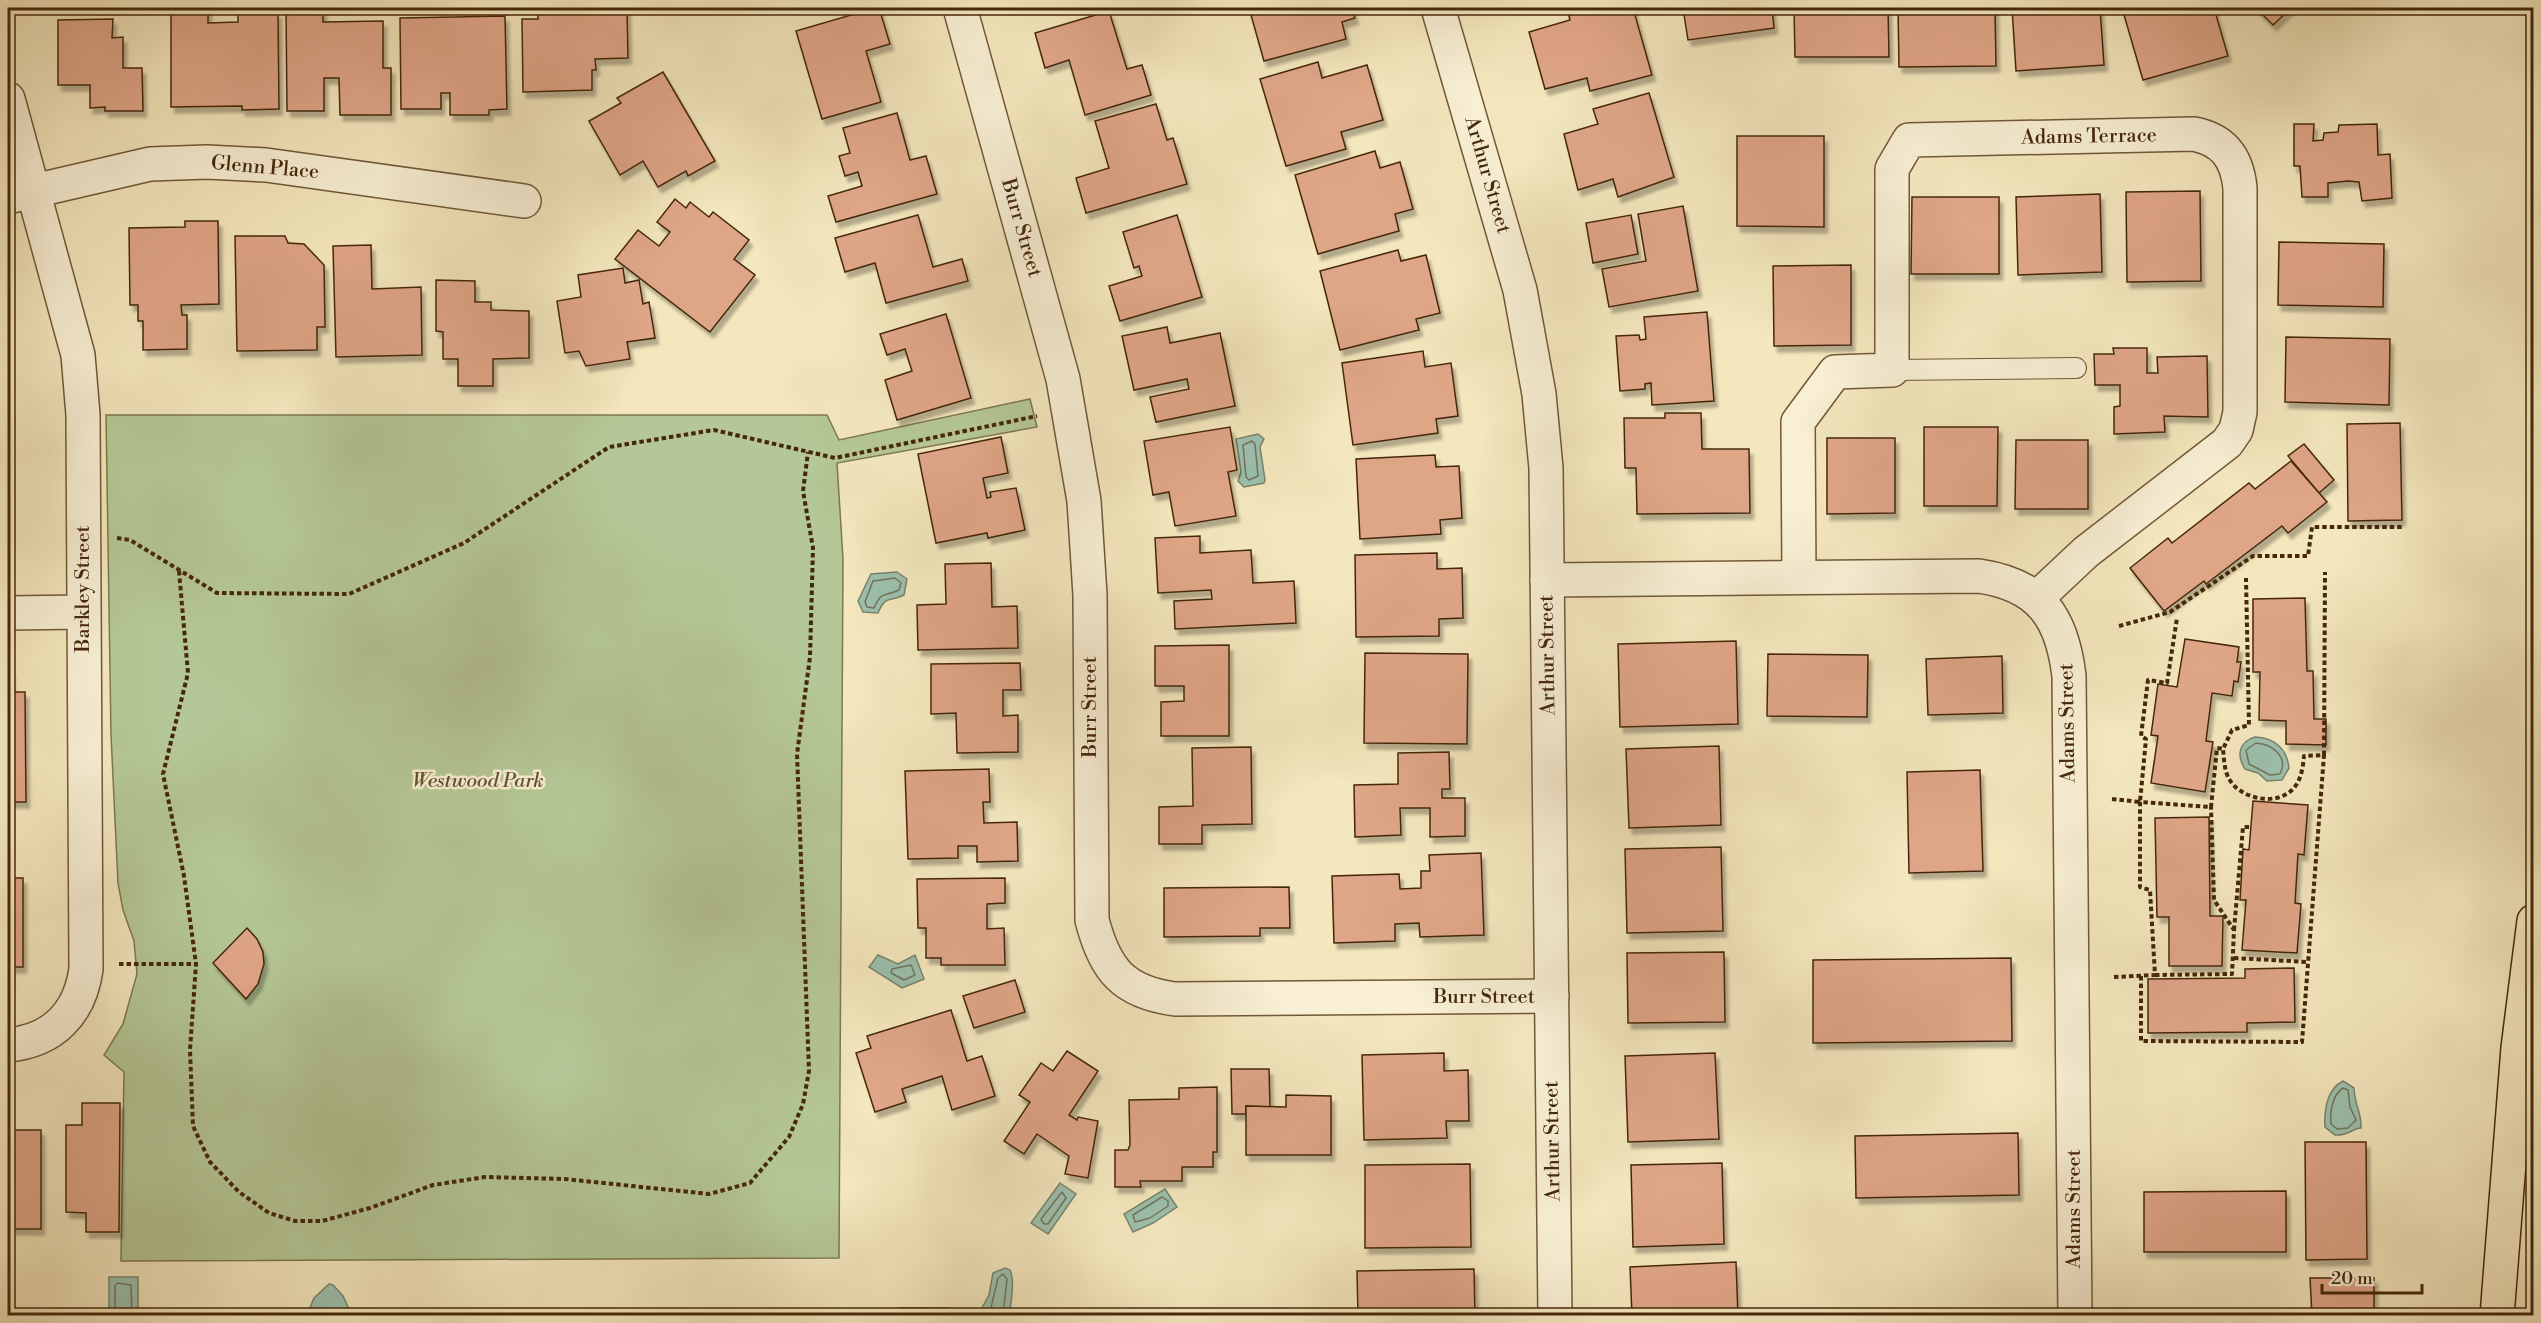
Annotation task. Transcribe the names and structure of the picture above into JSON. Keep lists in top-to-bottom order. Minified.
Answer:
{"streets":{"street":["Adams Terrace","Glenn Place","Arthur Street","Burr Street","Barkley Street","Adams Street"]},"crossings":[["Adams Terrace","Adams Street"],["Glenn Place","Barkley Street"],["Arthur Street","Burr Street"],["Arthur Street","Adams Street"]],"parks":["Westwood Park"],"scale_bar":"20 m"}
